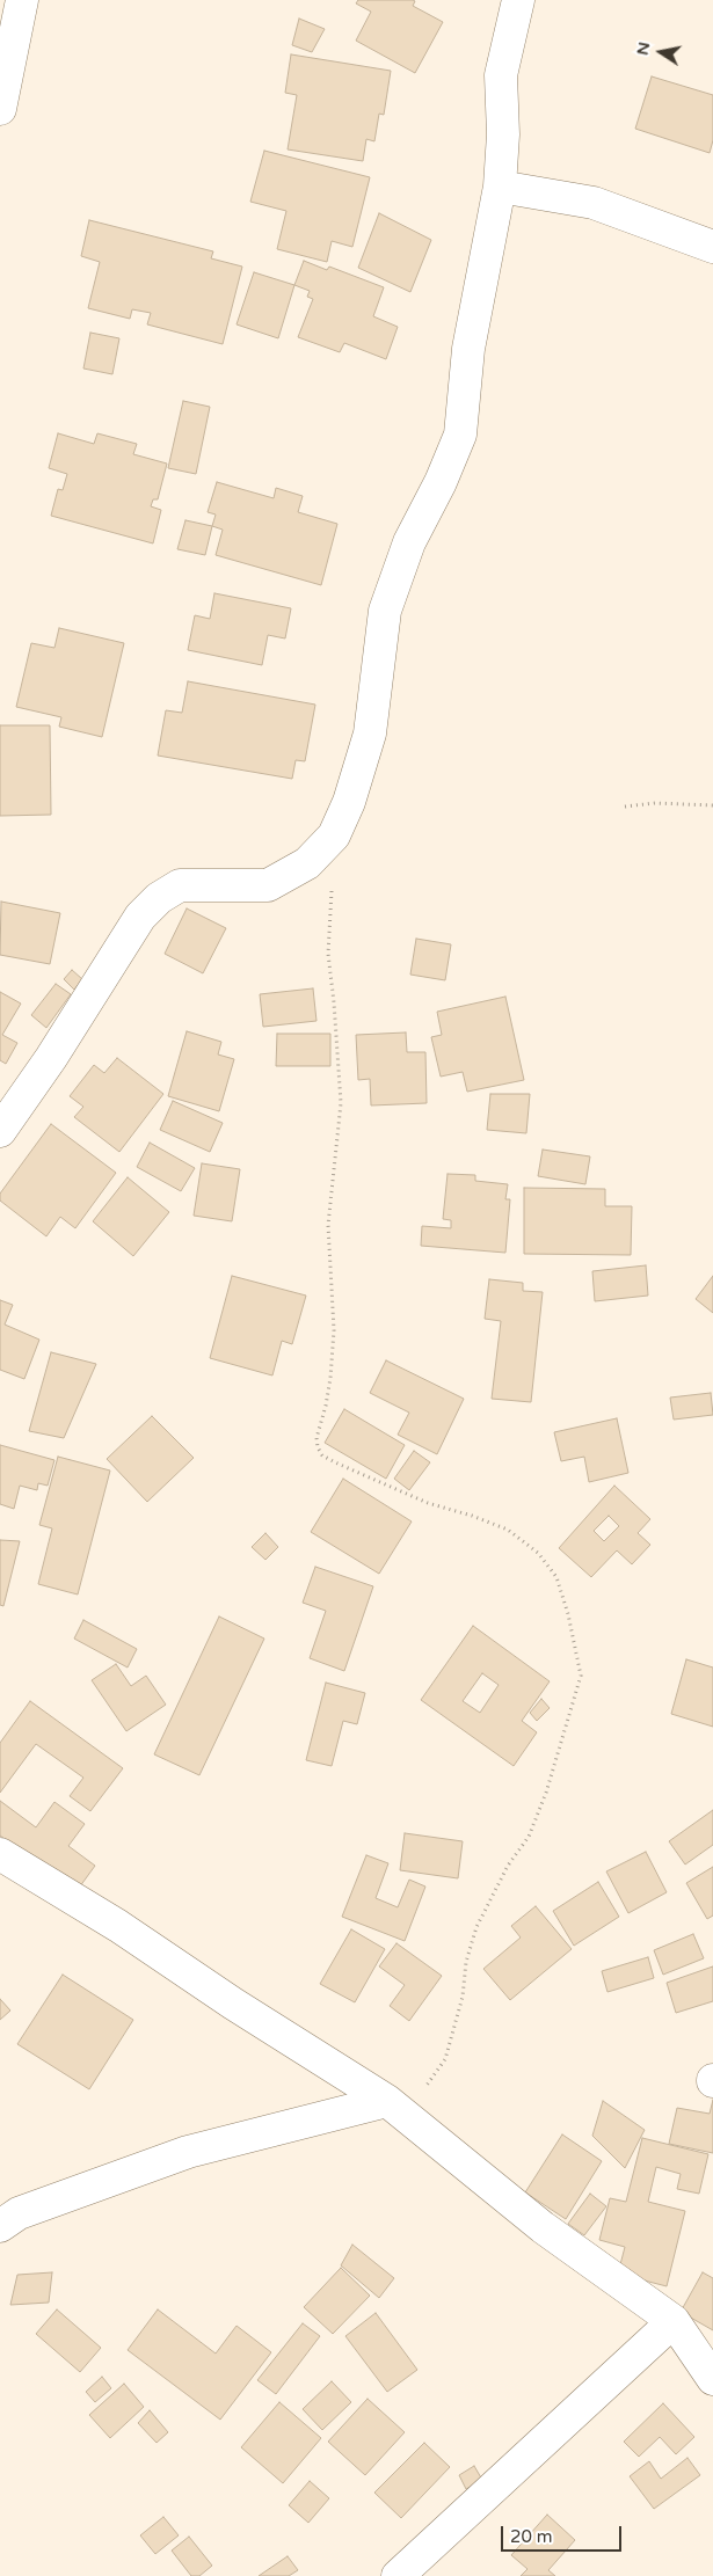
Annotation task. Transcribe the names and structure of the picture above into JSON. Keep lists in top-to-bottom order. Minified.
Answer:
{"scale_bar":"20 m","north":"left"}
